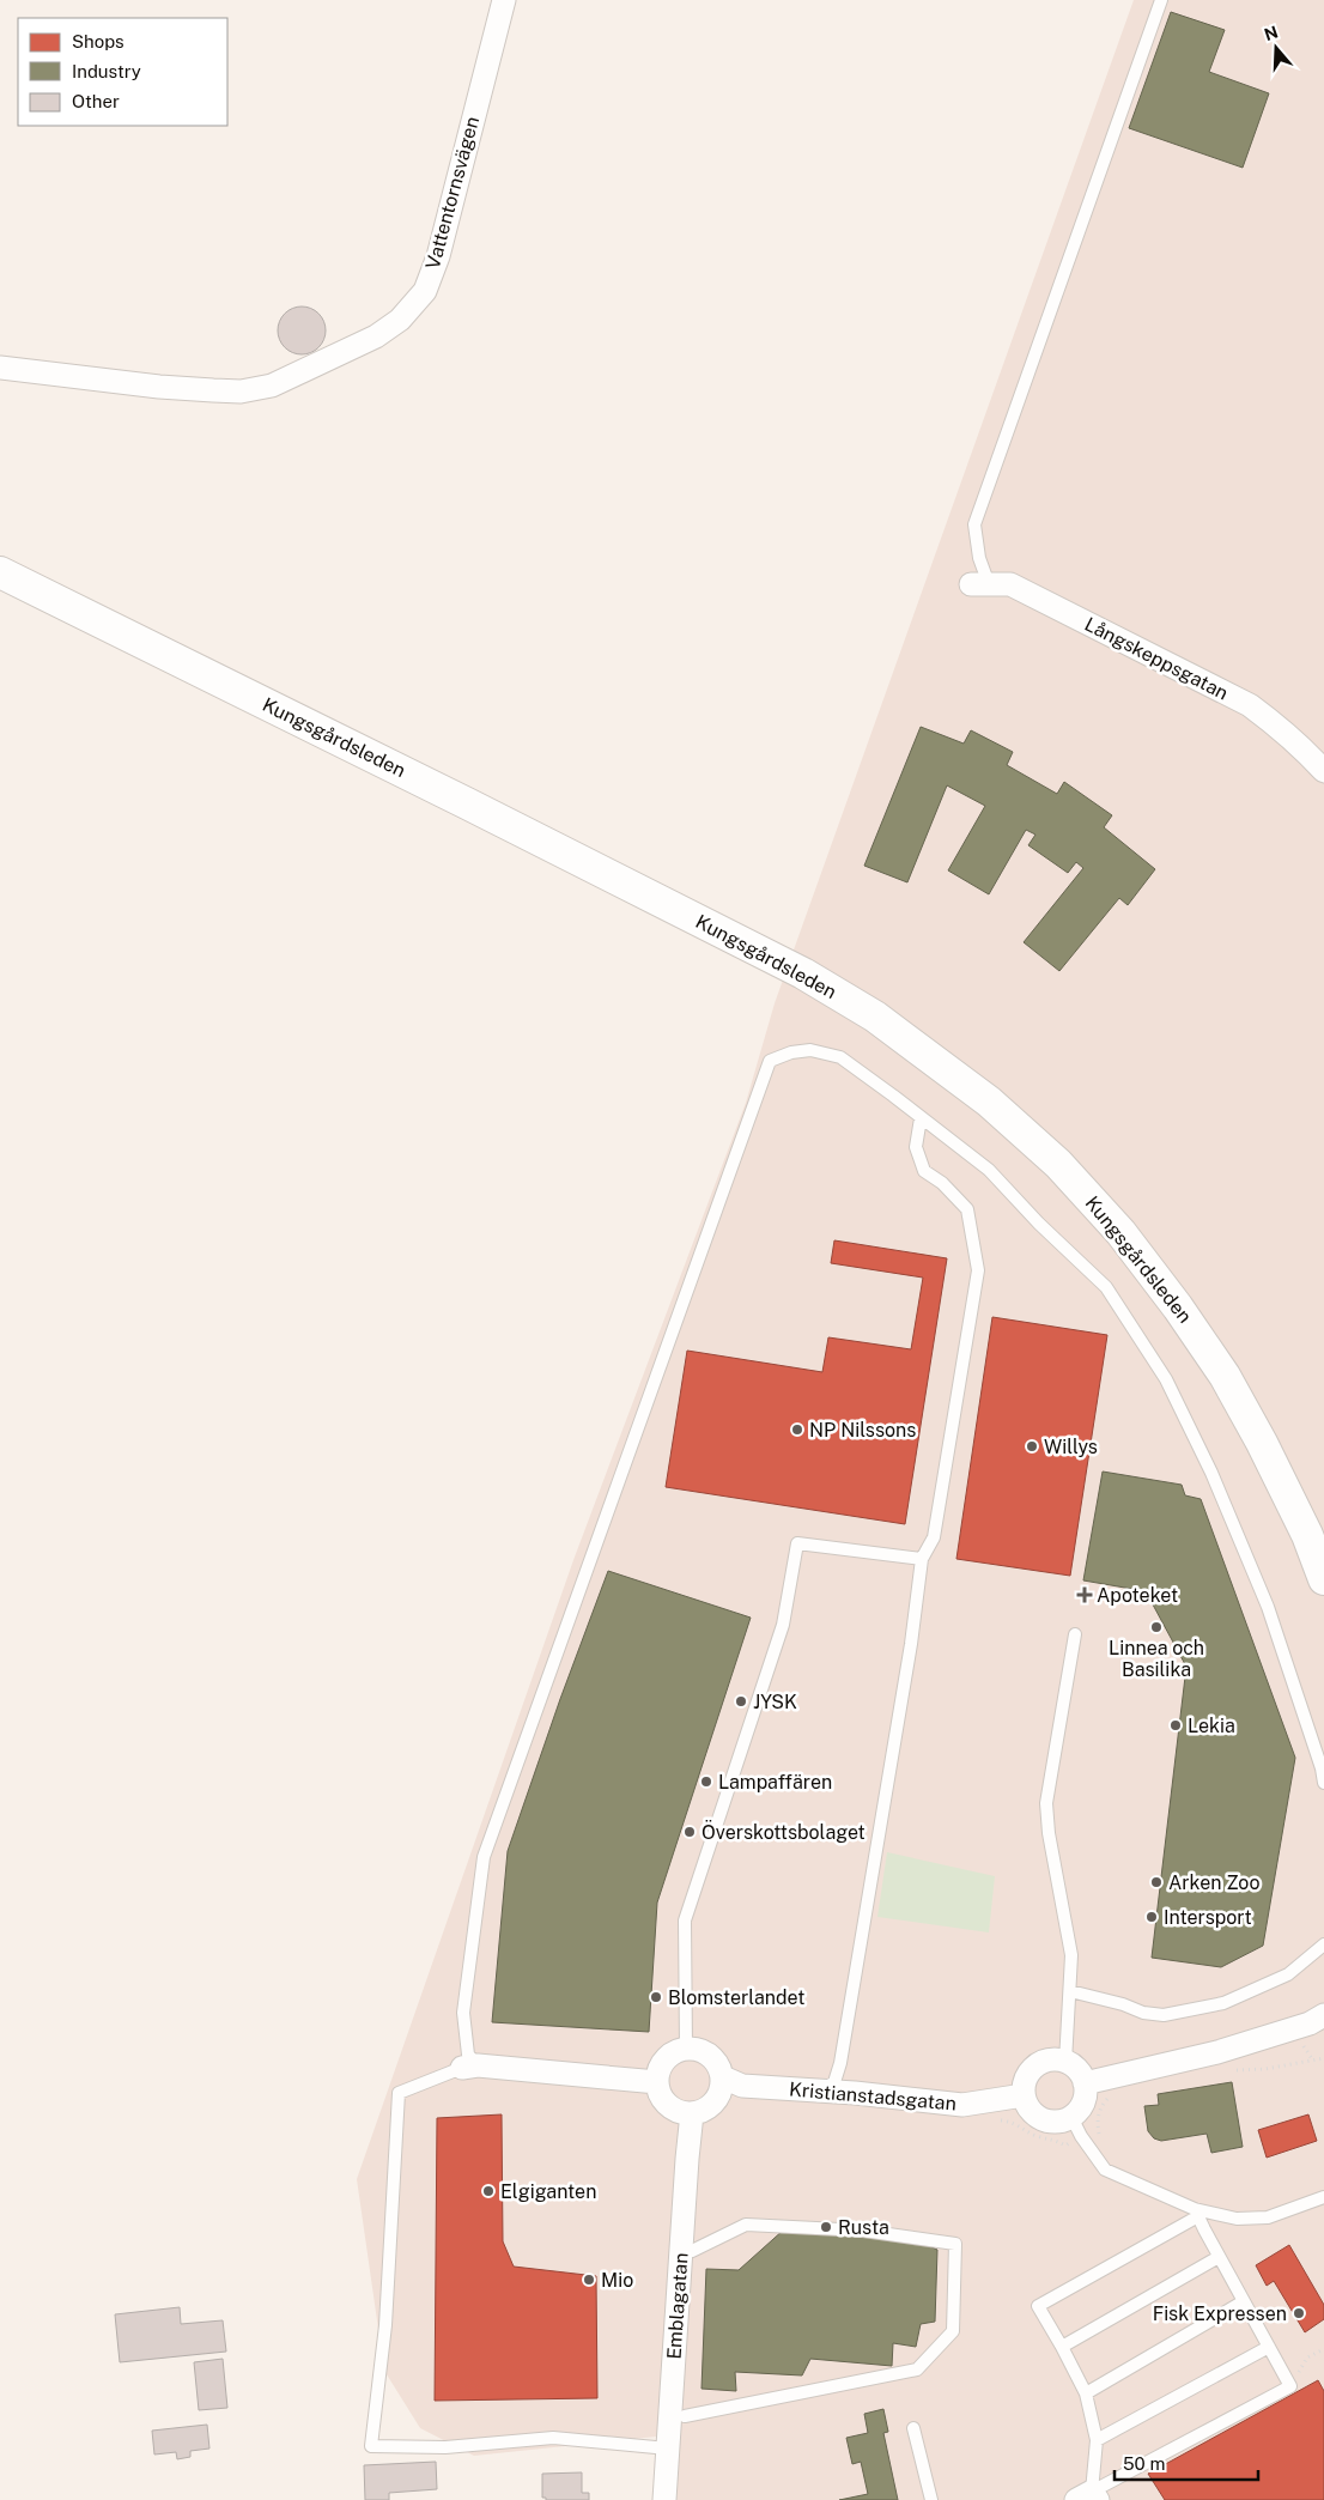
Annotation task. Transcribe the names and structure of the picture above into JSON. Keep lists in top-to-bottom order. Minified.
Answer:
{"streets":{"main road":["Kungsgårdsleden"],"street":["Vattentornsvägen","Långskeppsgatan","Kristianstadsgatan","Emblagatan"]},"crossings":[["Kristianstadsgatan","Emblagatan"]],"places":{"other":["NP Nilssons","Willys","Linnea och Basilika","JYSK","Lekia","Lampaffären","Överskottsbolaget","Arken Zoo","Intersport","Blomsterlandet","Elgiganten","Rusta","Mio","Fisk Expressen"],"health":["Apoteket"]},"legend":["Shops","Industry","Other"],"scale_bar":"50 m","north":"top"}
